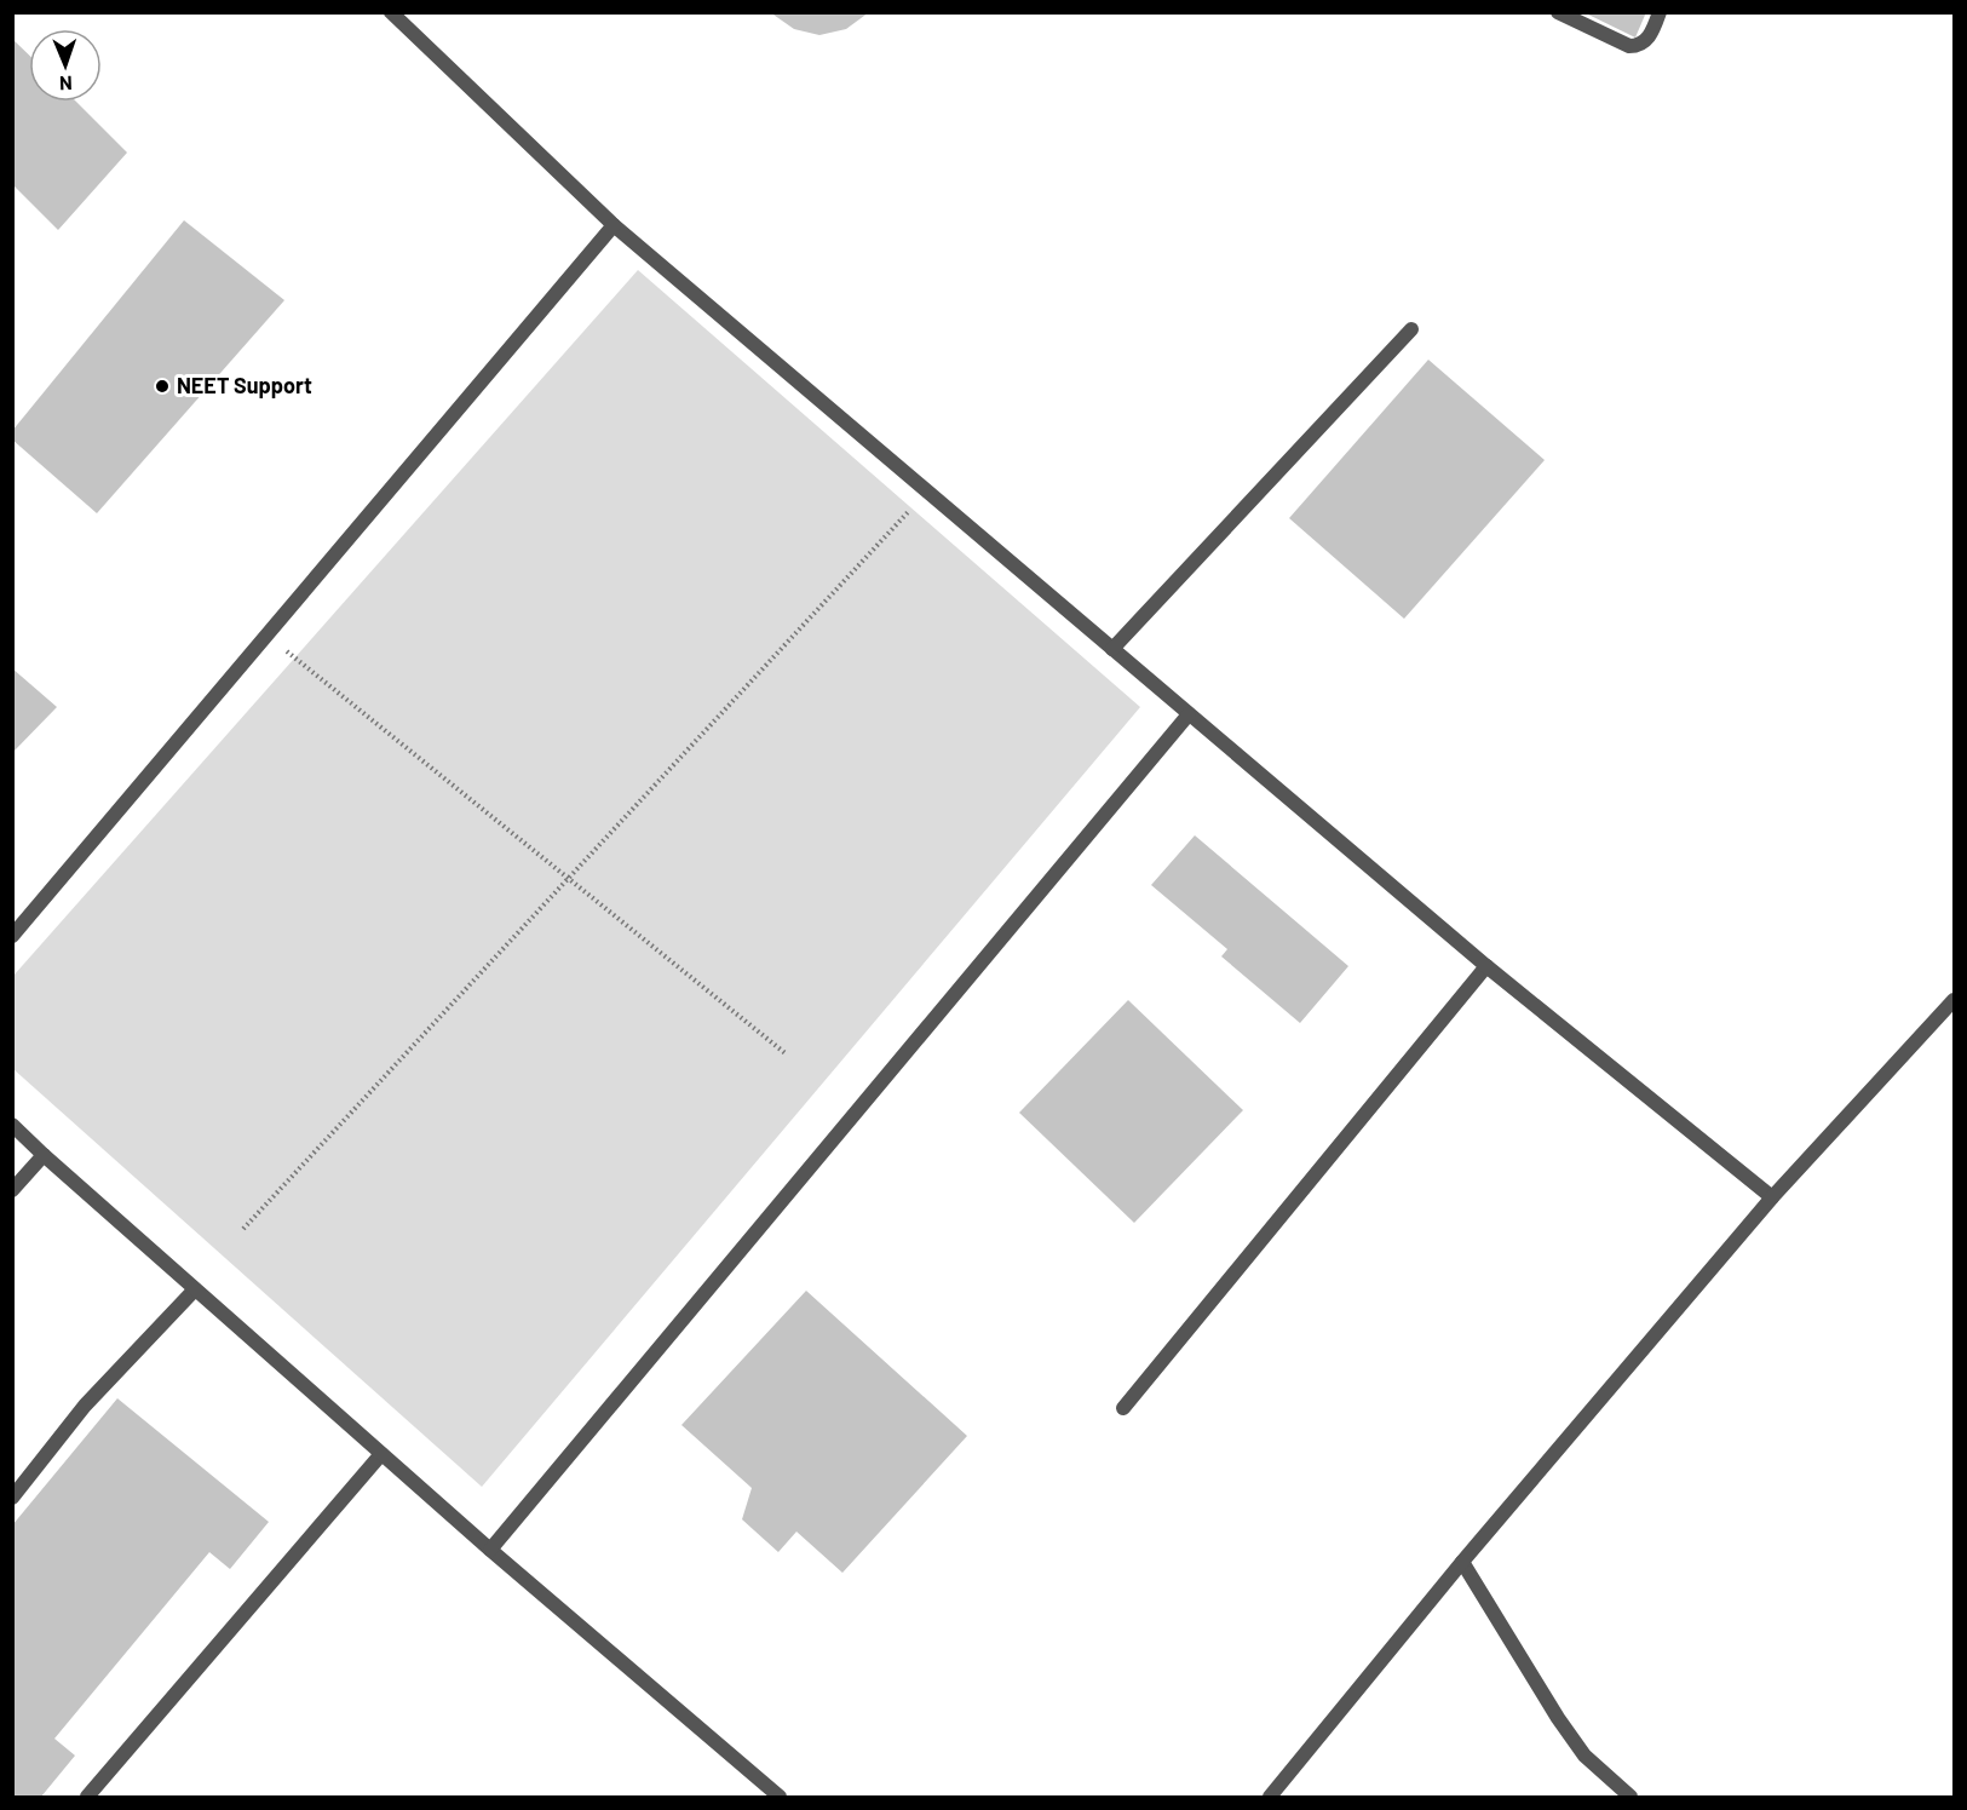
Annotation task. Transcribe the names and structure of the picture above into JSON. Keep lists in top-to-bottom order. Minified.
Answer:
{"places":["NEET Support"],"north":"bottom"}
